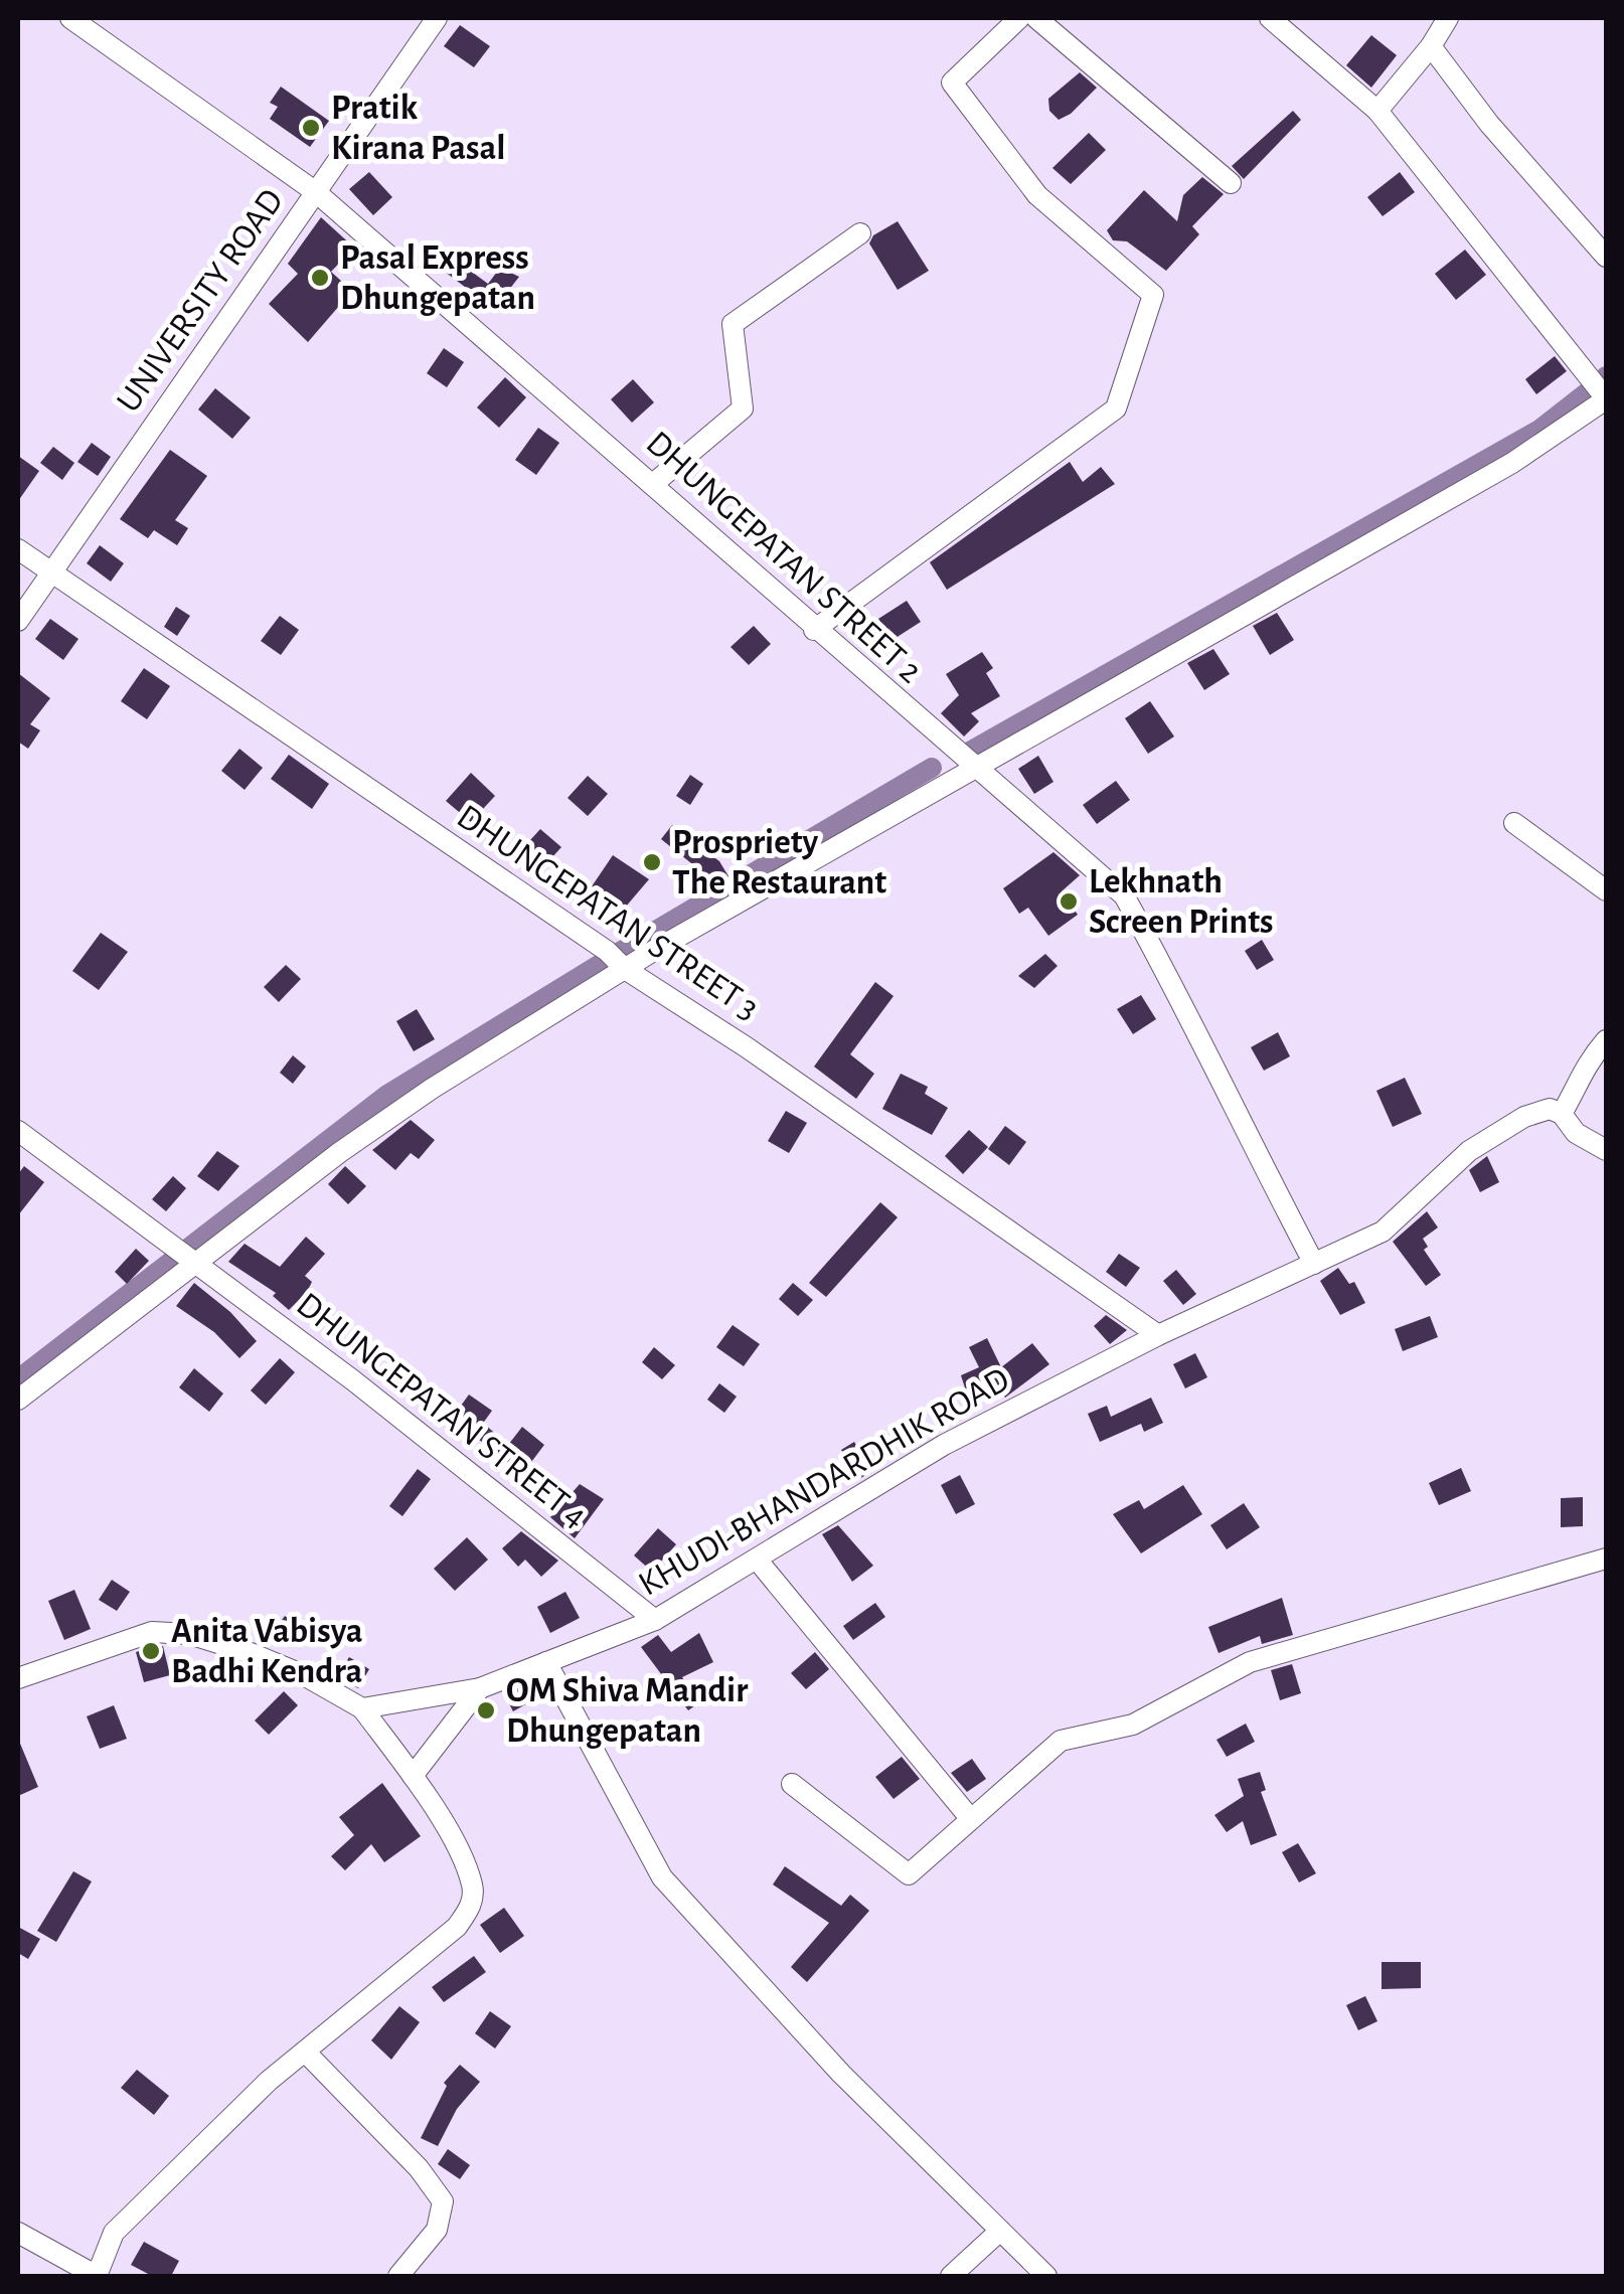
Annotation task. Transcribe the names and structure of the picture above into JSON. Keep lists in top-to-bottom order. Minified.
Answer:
{"streets":{"street":["UNIVERSITY ROAD","DHUNGEPATAN STREET 2","DHUNGEPATAN STREET 3","DHUNGEPATAN STREET 4","KHUDI-BHANDARDHIK ROAD"]},"crossings":[["UNIVERSITY ROAD","DHUNGEPATAN STREET 2"],["UNIVERSITY ROAD","DHUNGEPATAN STREET 3"],["DHUNGEPATAN STREET 2","KHUDI-BHANDARDHIK ROAD"],["DHUNGEPATAN STREET 3","KHUDI-BHANDARDHIK ROAD"],["DHUNGEPATAN STREET 4","KHUDI-BHANDARDHIK ROAD"]],"places":["Pratik Kirana Pasal","Pasal Express Dhungepatan","Prospriety The Restaurant","Lekhnath Screen Prints","Anita Vabisya Badhi Kendra","OM Shiva Mandir Dhungepatan"]}
